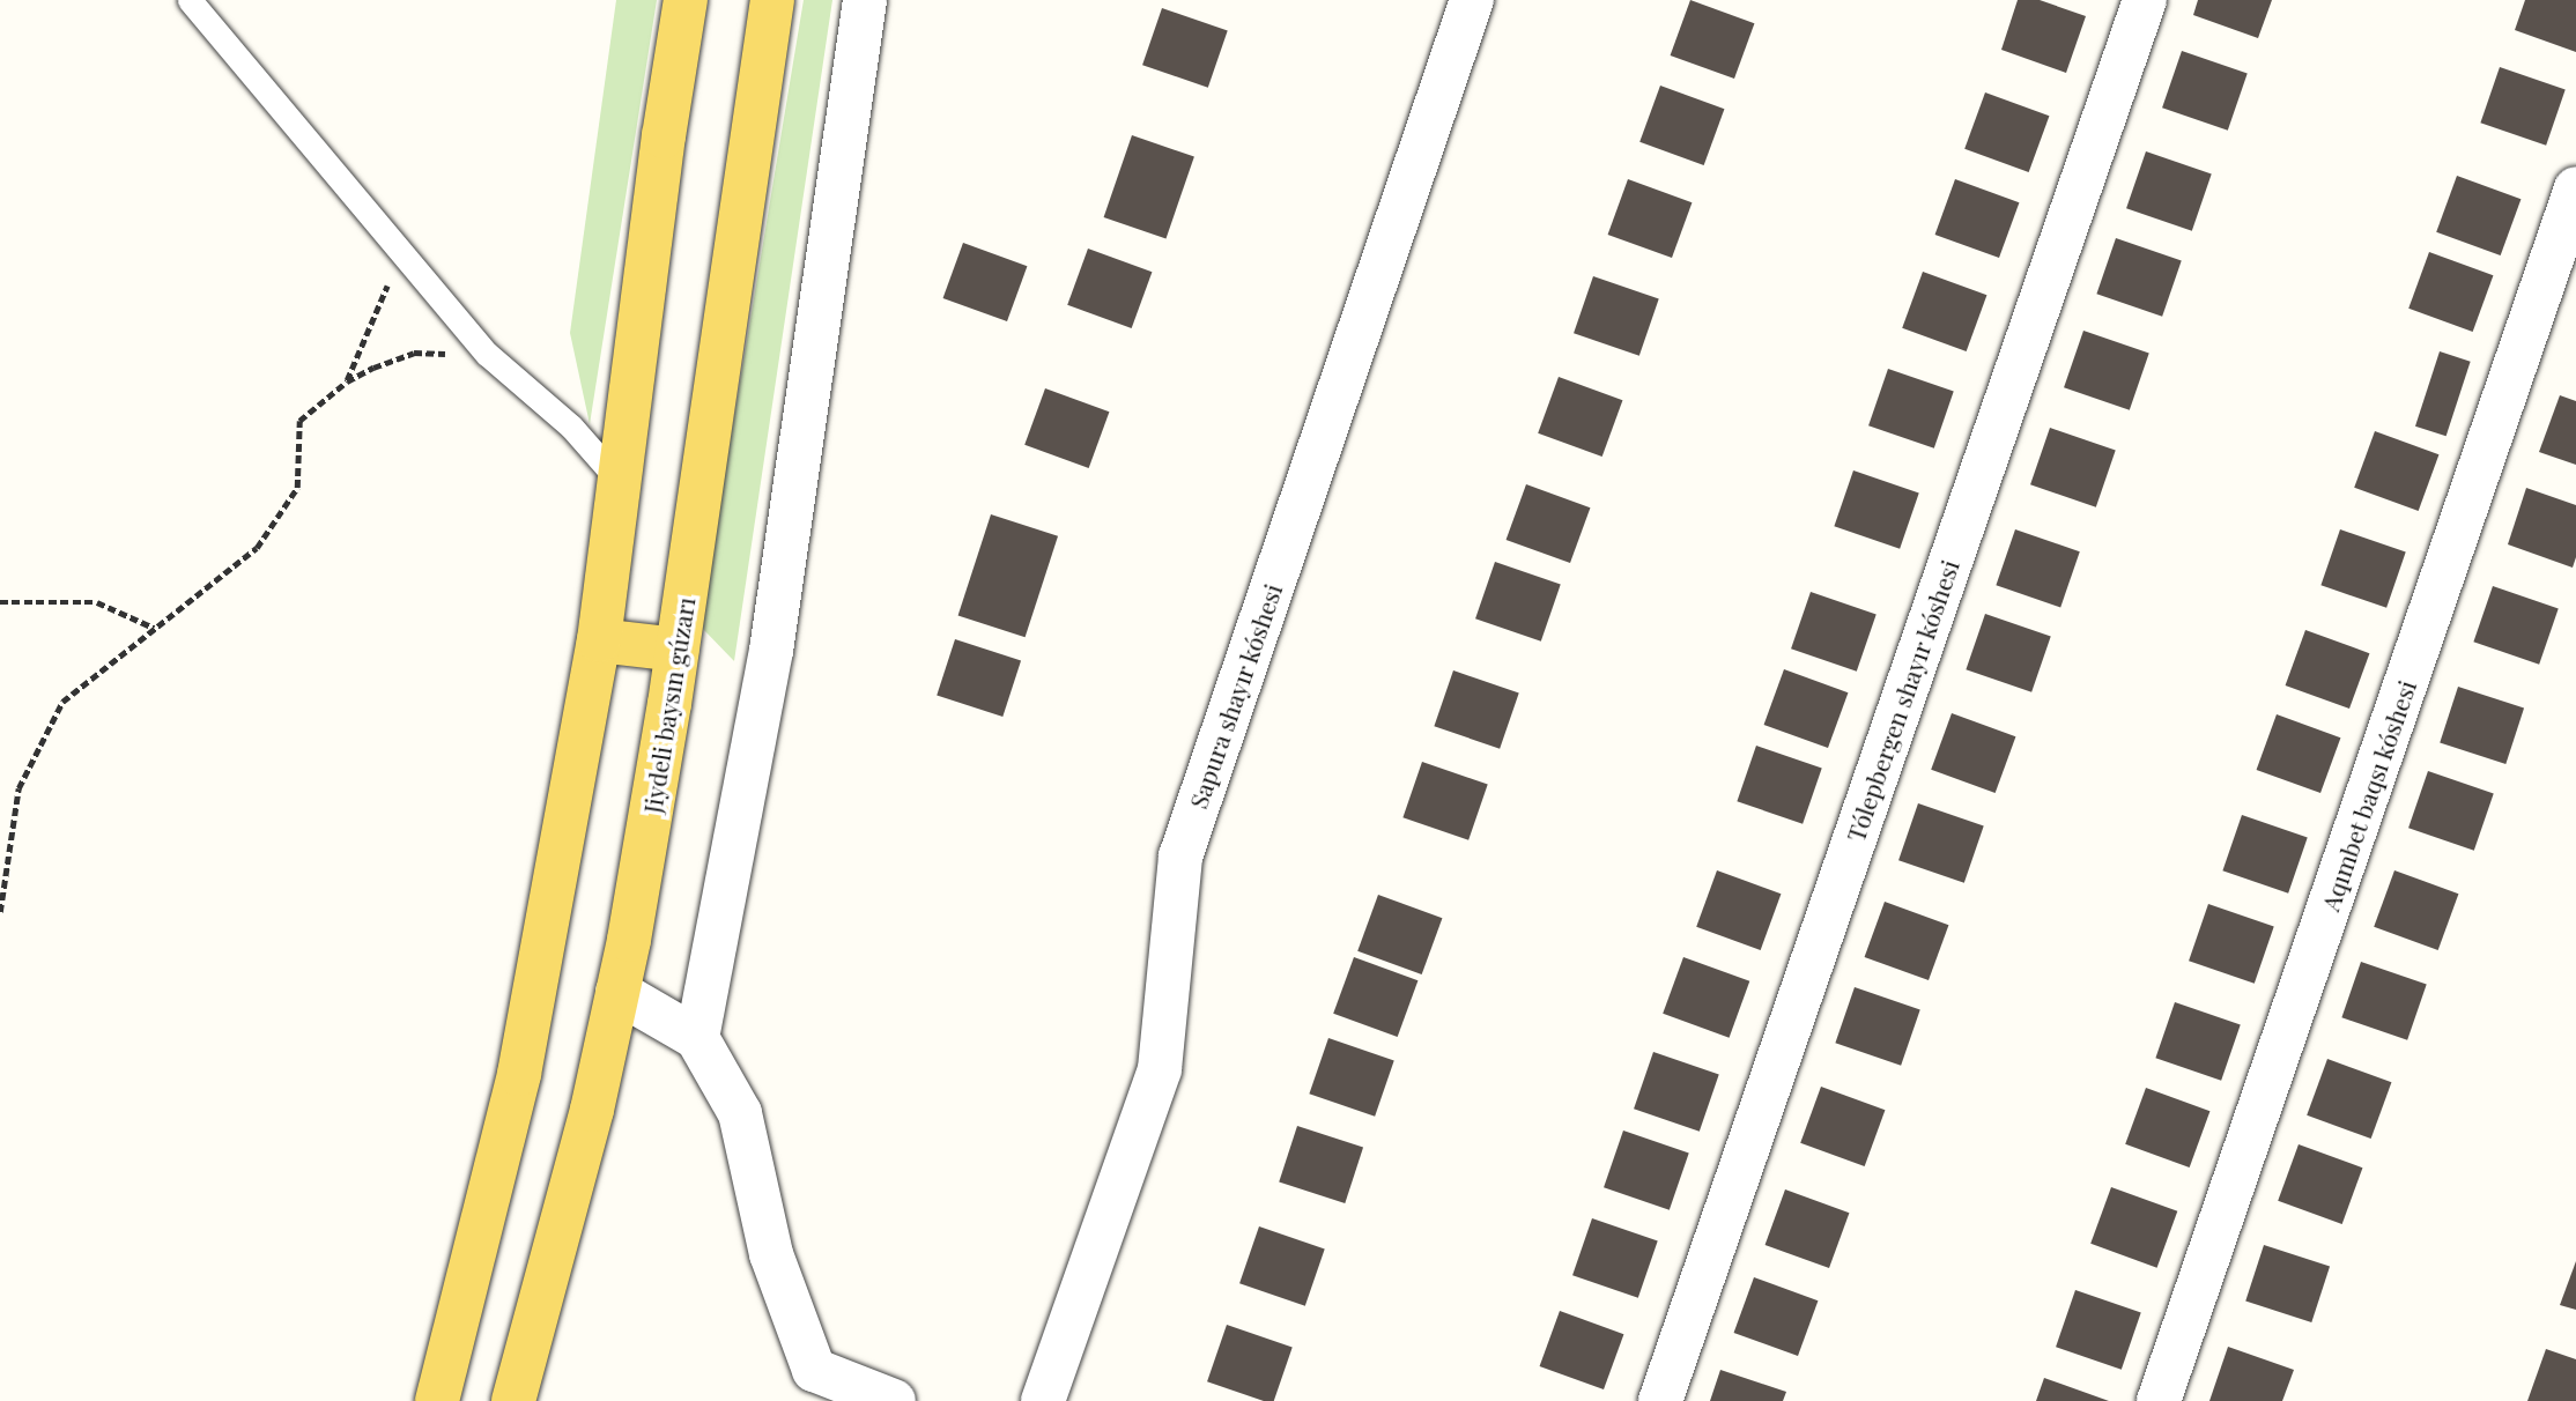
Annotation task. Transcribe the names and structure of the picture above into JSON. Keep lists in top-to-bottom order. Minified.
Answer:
{"streets":{"main road":["Jiydeli baysın gúzarı"],"street":["Sapura shayır kóshesi","Tólepbergen shayır kóshesi","Aqımbet baqsı kóshesi"]}}
